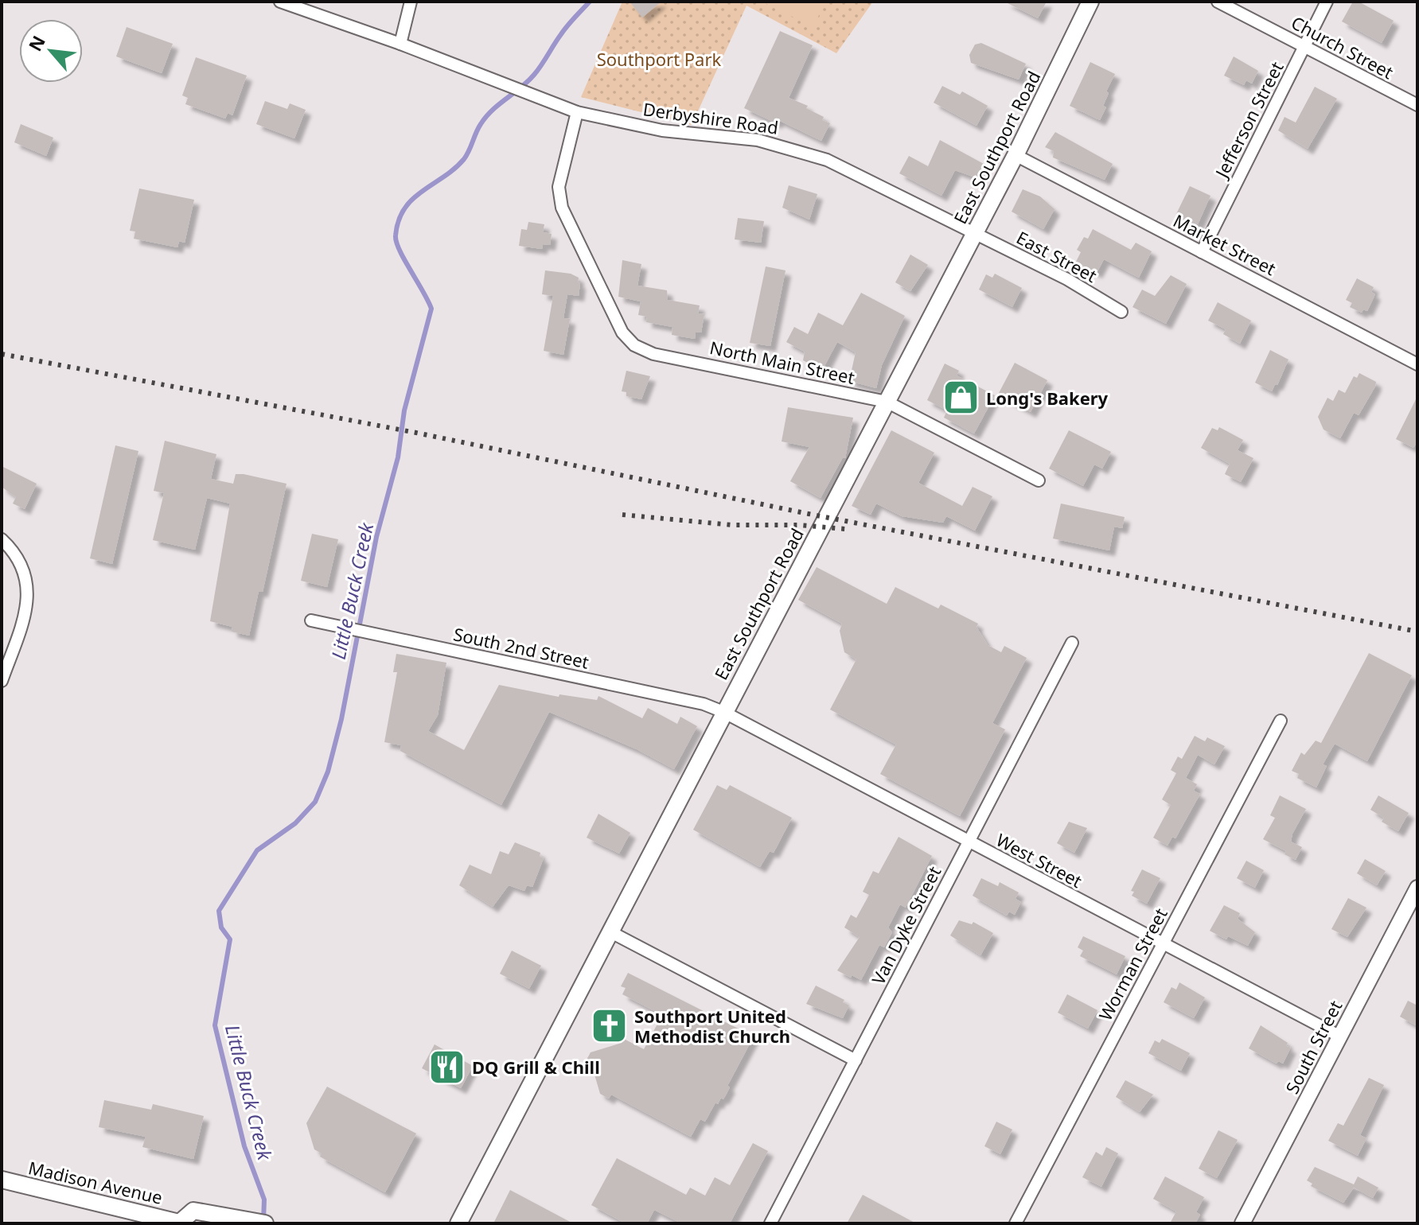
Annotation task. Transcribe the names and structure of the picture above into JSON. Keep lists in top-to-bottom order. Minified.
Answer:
{"streets":{"main road":["East Southport Road","Madison Avenue"],"street":["Church Street","Derbyshire Road","Jefferson Street","Market Street","East Street","North Main Street","South 2nd Street","West Street","Van Dyke Street","Worman Street","South Street"]},"crossings":[["Church Street","Jefferson Street"],["Derbyshire Road","East Southport Road"],["Derbyshire Road","East Street"],["Derbyshire Road","North Main Street"],["Jefferson Street","Market Street"],["East Southport Road","Market Street"],["East Southport Road","East Street"],["East Southport Road","North Main Street"],["East Southport Road","South 2nd Street"],["East Southport Road","West Street"],["South 2nd Street","West Street"],["West Street","Van Dyke Street"],["West Street","Worman Street"],["West Street","South Street"]],"water":["Little Buck Creek"],"parks":["Southport Park"],"places":{"shop":["Long's Bakery"],"church":["Southport United Methodist Church"],"restaurant":["DQ Grill & Chill"]},"north":"top left"}
